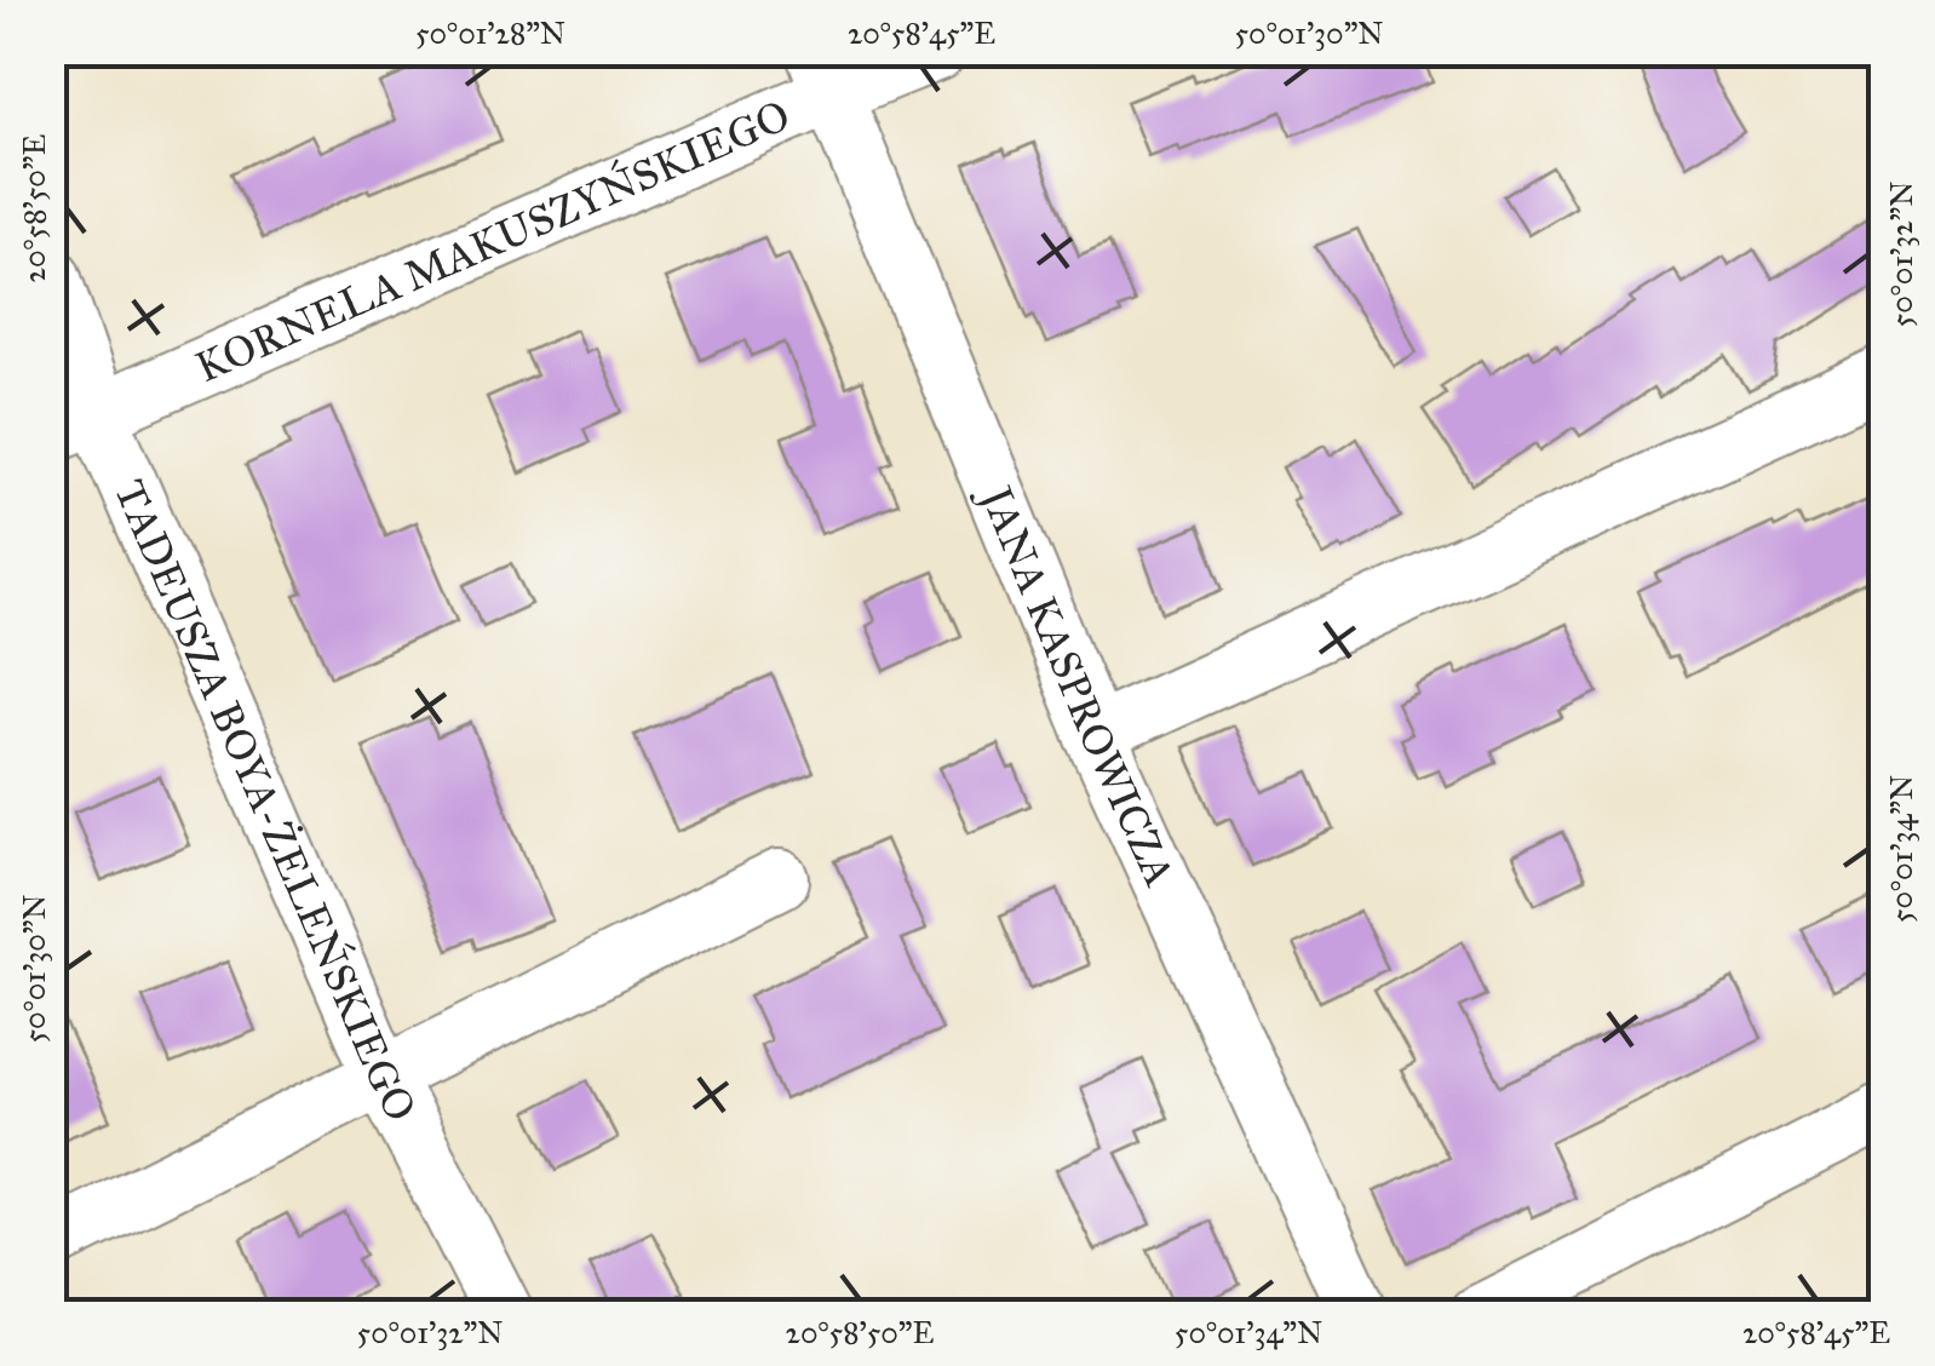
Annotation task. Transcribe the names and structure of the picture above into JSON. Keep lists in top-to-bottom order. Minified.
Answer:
{"streets":{"street":["KORNELA MAKUSZYŃSKIEGO","JANA KASPROWICZA","TADEUSZA BOYA-ŻELEŃSKIEGO"]},"crossings":[["KORNELA MAKUSZYŃSKIEGO","JANA KASPROWICZA"],["KORNELA MAKUSZYŃSKIEGO","TADEUSZA BOYA-ŻELEŃSKIEGO"]],"coordinates":["50°01'28\"N","20°58'45\"E","50°01'30\"N","20°58'50\"E","50°01'32\"N","50°01'34\"N"]}
